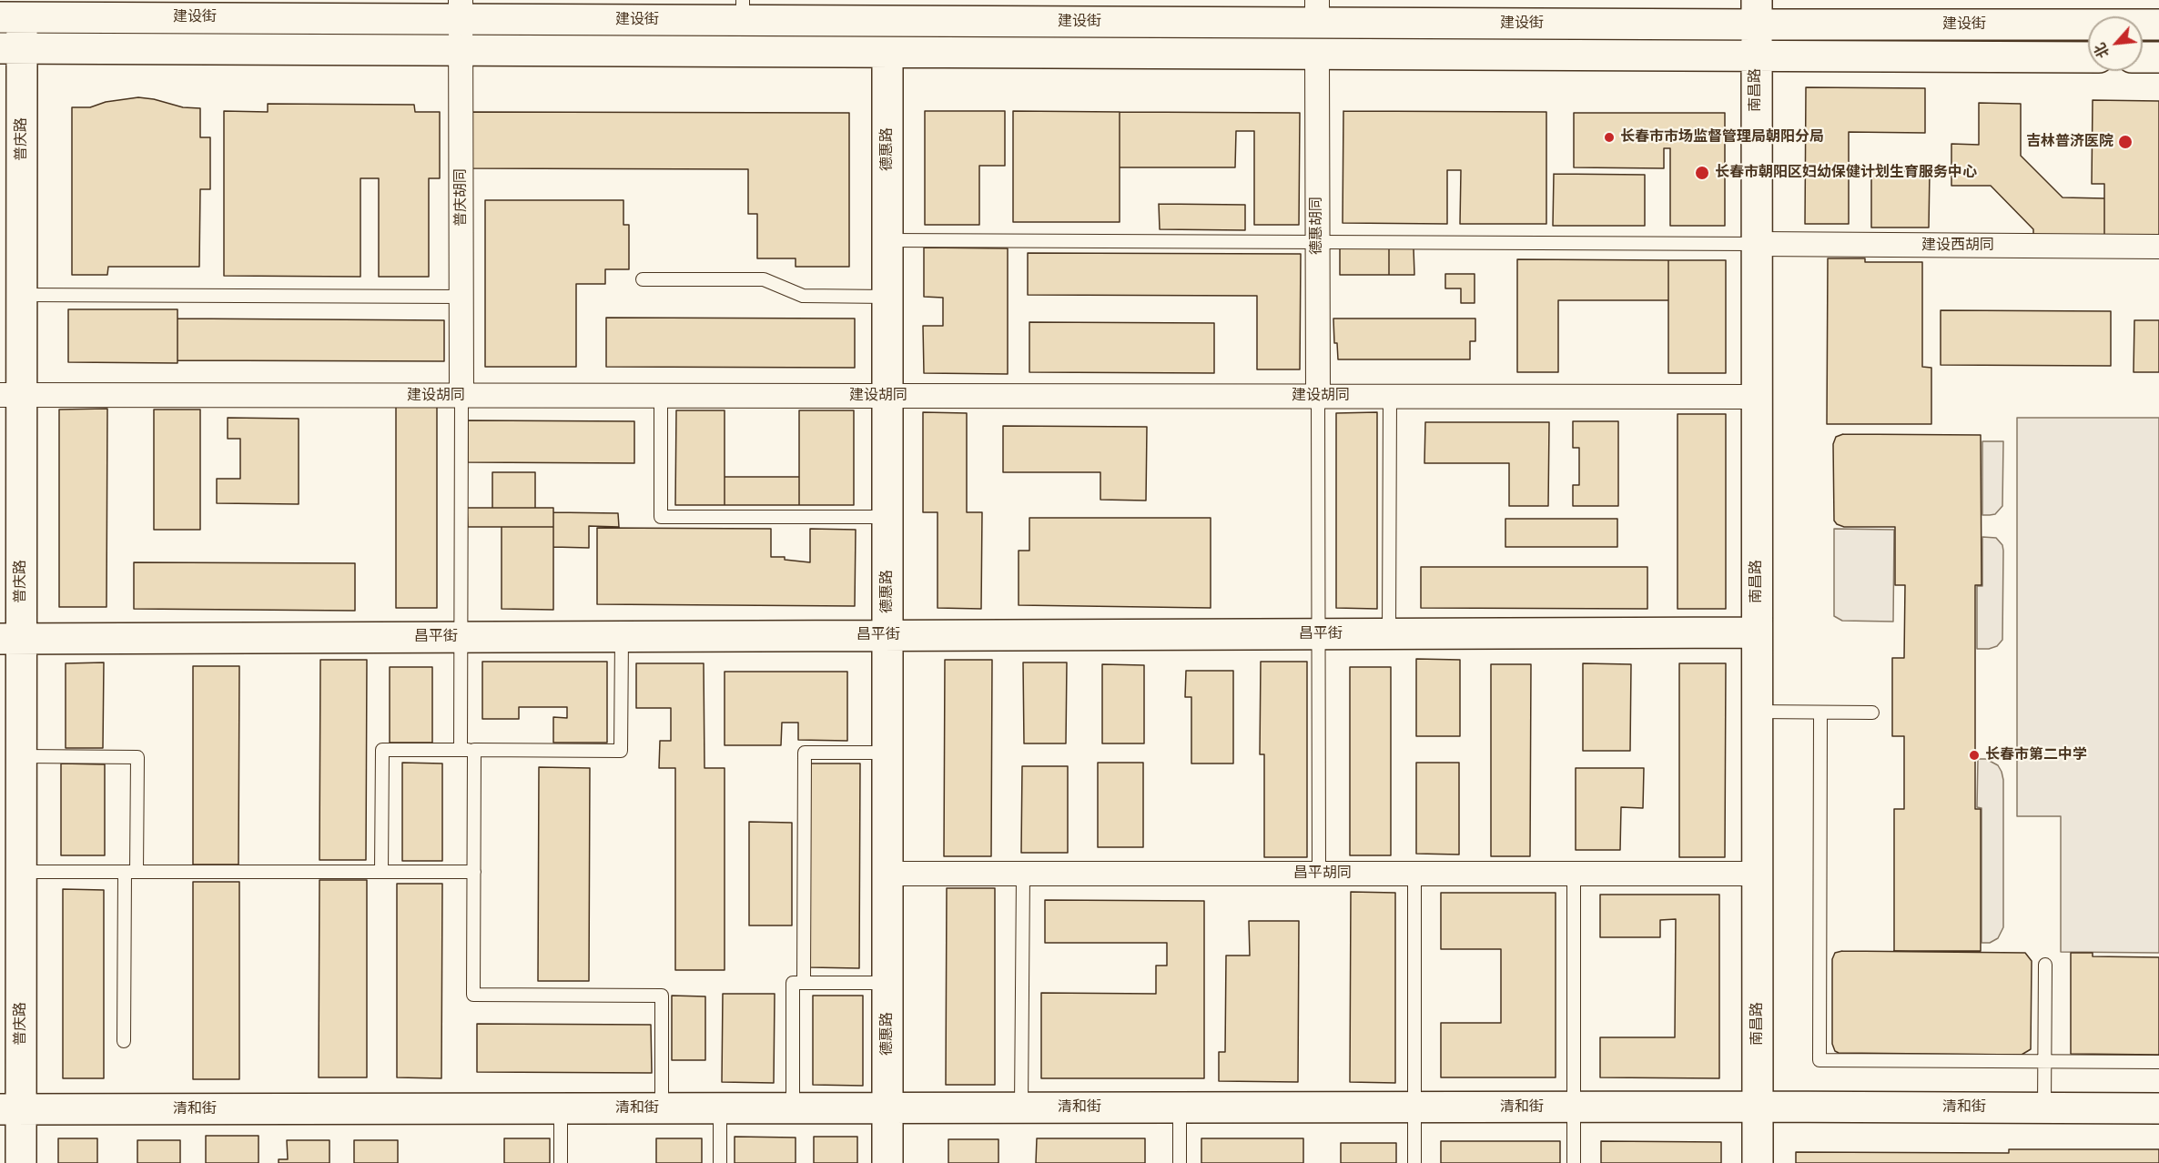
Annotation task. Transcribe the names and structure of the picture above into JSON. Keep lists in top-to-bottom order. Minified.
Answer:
{"streets":{"street":["建设街","南昌路","普庆路","德惠路","普庆胡同","德惠胡同","建设西胡同","建设胡同","昌平街","昌平胡同","清和街"]},"crossings":[["建设街","南昌路"],["建设街","普庆路"],["建设街","德惠路"],["建设街","普庆胡同"],["建设街","德惠胡同"],["南昌路","建设西胡同"],["南昌路","建设胡同"],["南昌路","昌平街"],["南昌路","昌平胡同"],["南昌路","清和街"],["普庆路","建设胡同"],["普庆路","昌平街"],["普庆路","清和街"],["德惠路","建设胡同"],["德惠路","昌平街"],["德惠路","昌平胡同"],["德惠路","清和街"],["普庆胡同","建设胡同"],["德惠胡同","建设胡同"]],"places":["长春市市场监督管理局朝阳分局","吉林普济医院","长春市朝阳区妇幼保健计划生育服务中心","长春市第二中学"],"north":"bottom left"}
